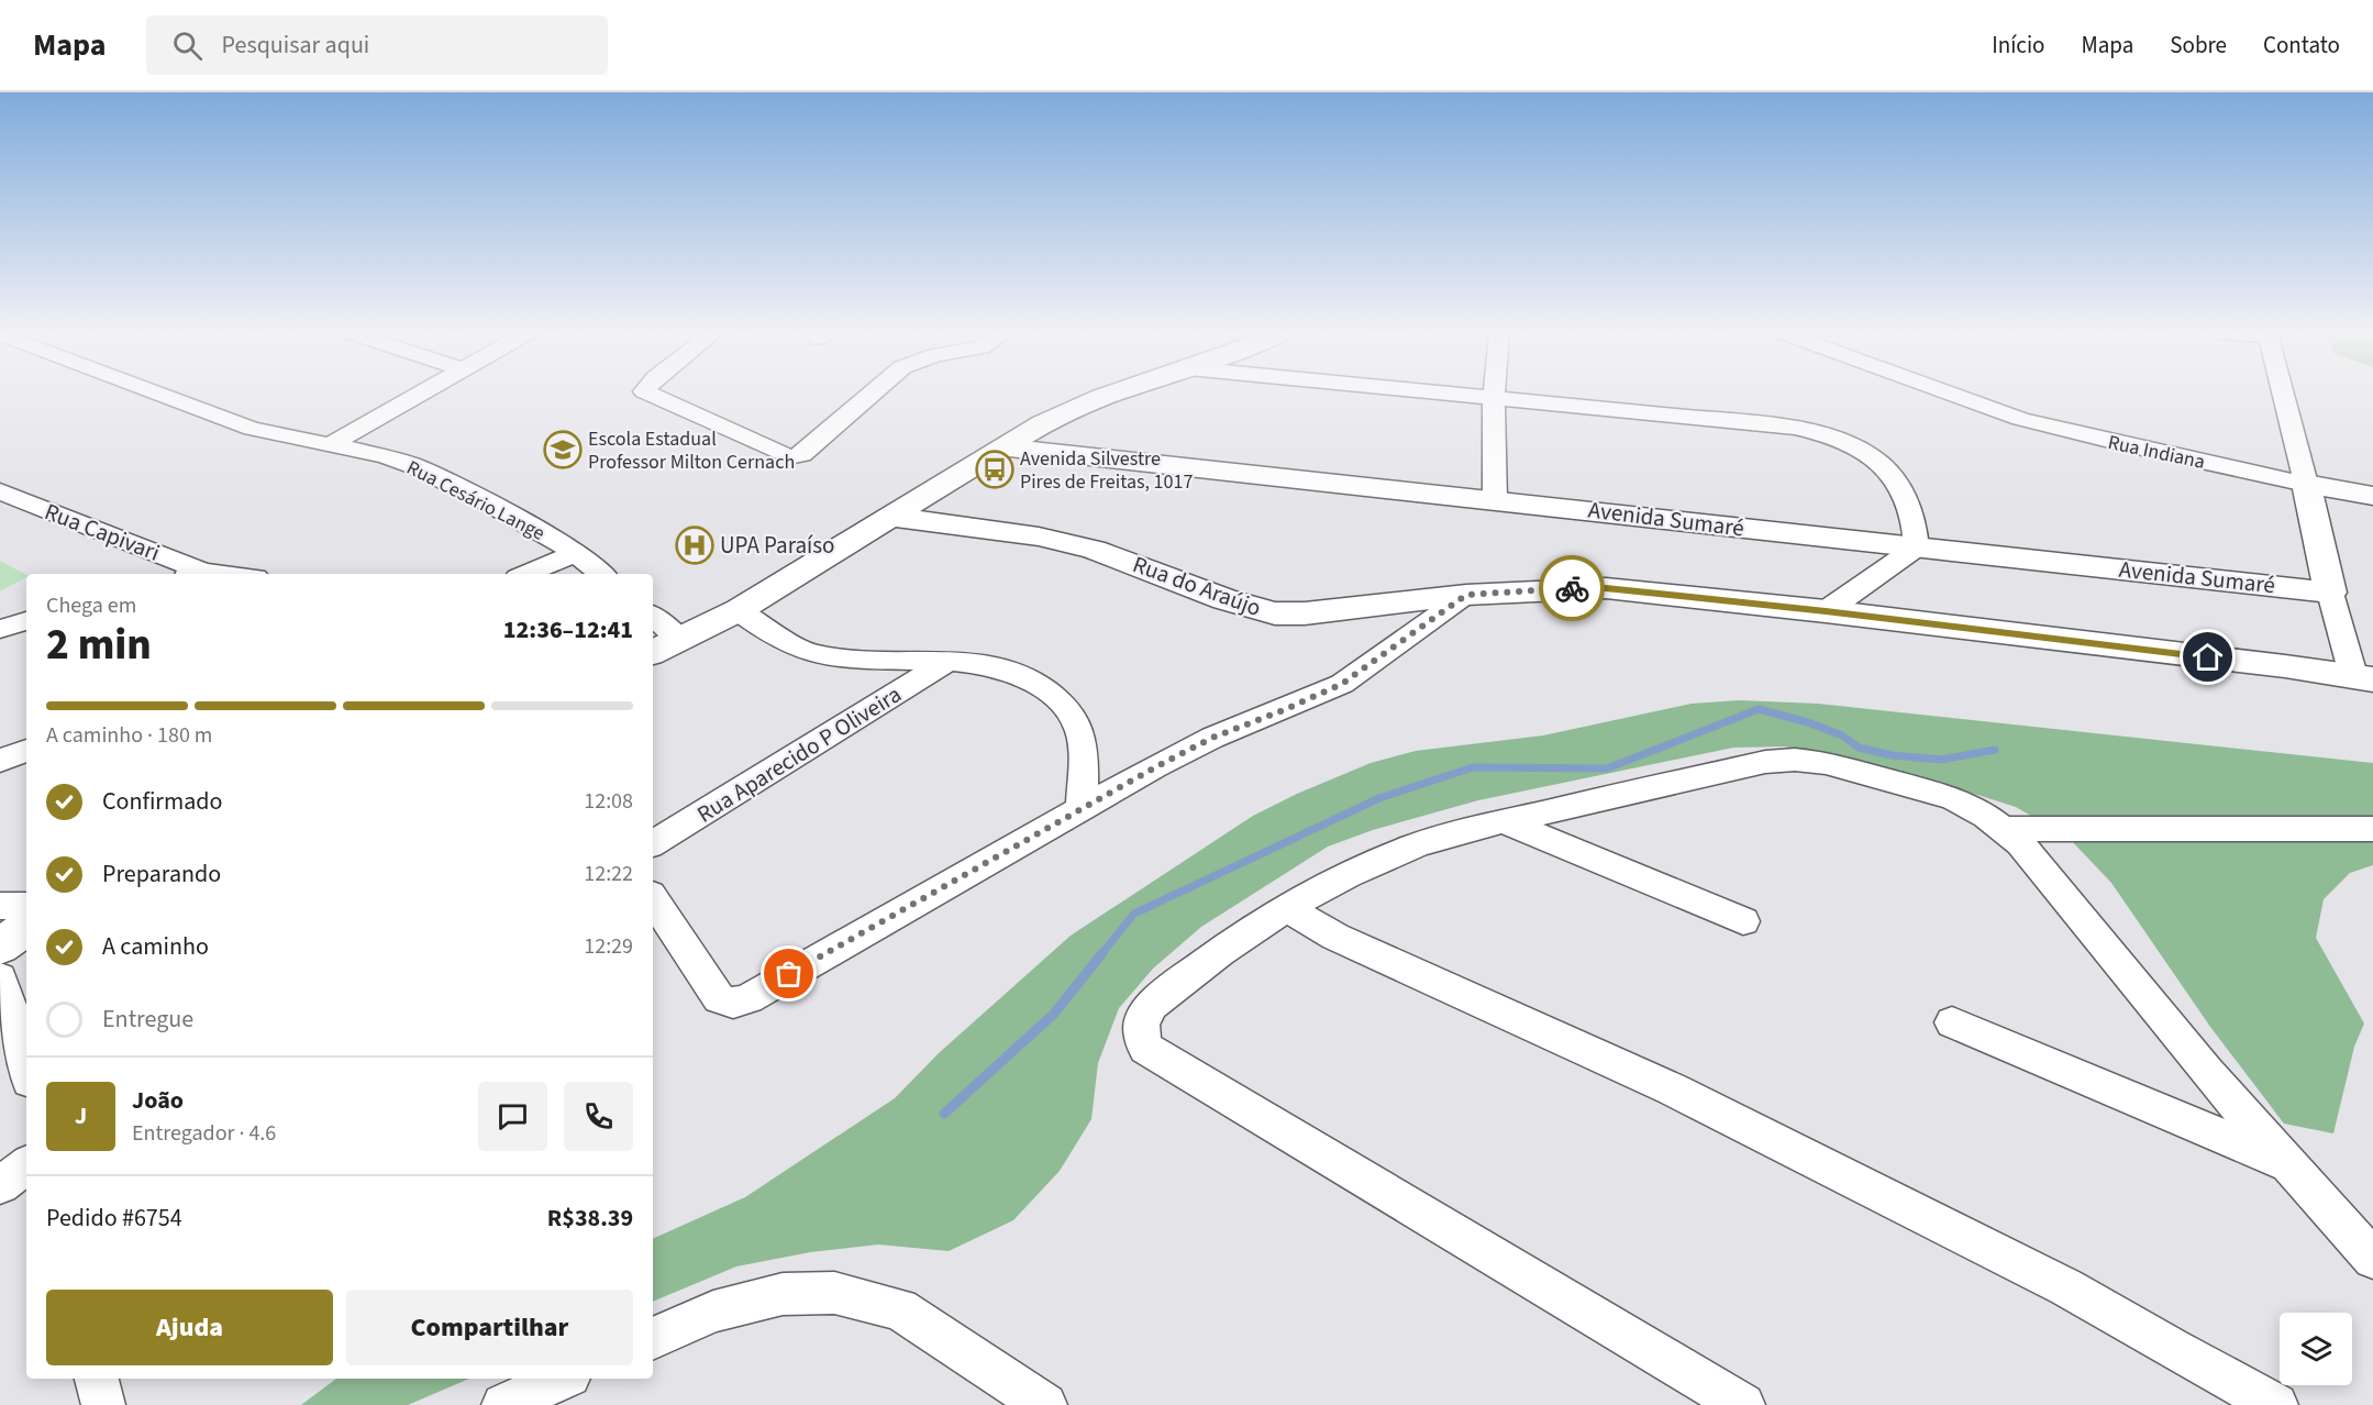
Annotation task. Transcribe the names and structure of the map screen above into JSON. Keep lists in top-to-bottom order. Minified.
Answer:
{"streets":{"street":["Rua Indiana","Rua Cesário Lange","Avenida Sumaré","Rua Capivari","Rua do Araújo","Rua Aparecido P Oliveira"]},"places":{"school or university":["Escola Estadual Professor Milton Cernach"],"bus stop":["Avenida Silvestre Pires de Freitas, 1017"],"hospital":["UPA Paraíso"]},"page":{"header":"Mapa","search":"Pesquisar aqui","nav":["Início","Mapa","Sobre","Contato"],"heading":["2 min","Chega em","12:36–12:41"],"panel":["João","Entregador · 4.6","Pedido #6754","R$38.39"],"bar":"A caminho · 180 m","list":[["Confirmado","12:08"],["Preparando","12:22"],["A caminho","12:29"],"Entregue"],"round":"J","buttons":["Ajuda","Compartilhar"]}}
